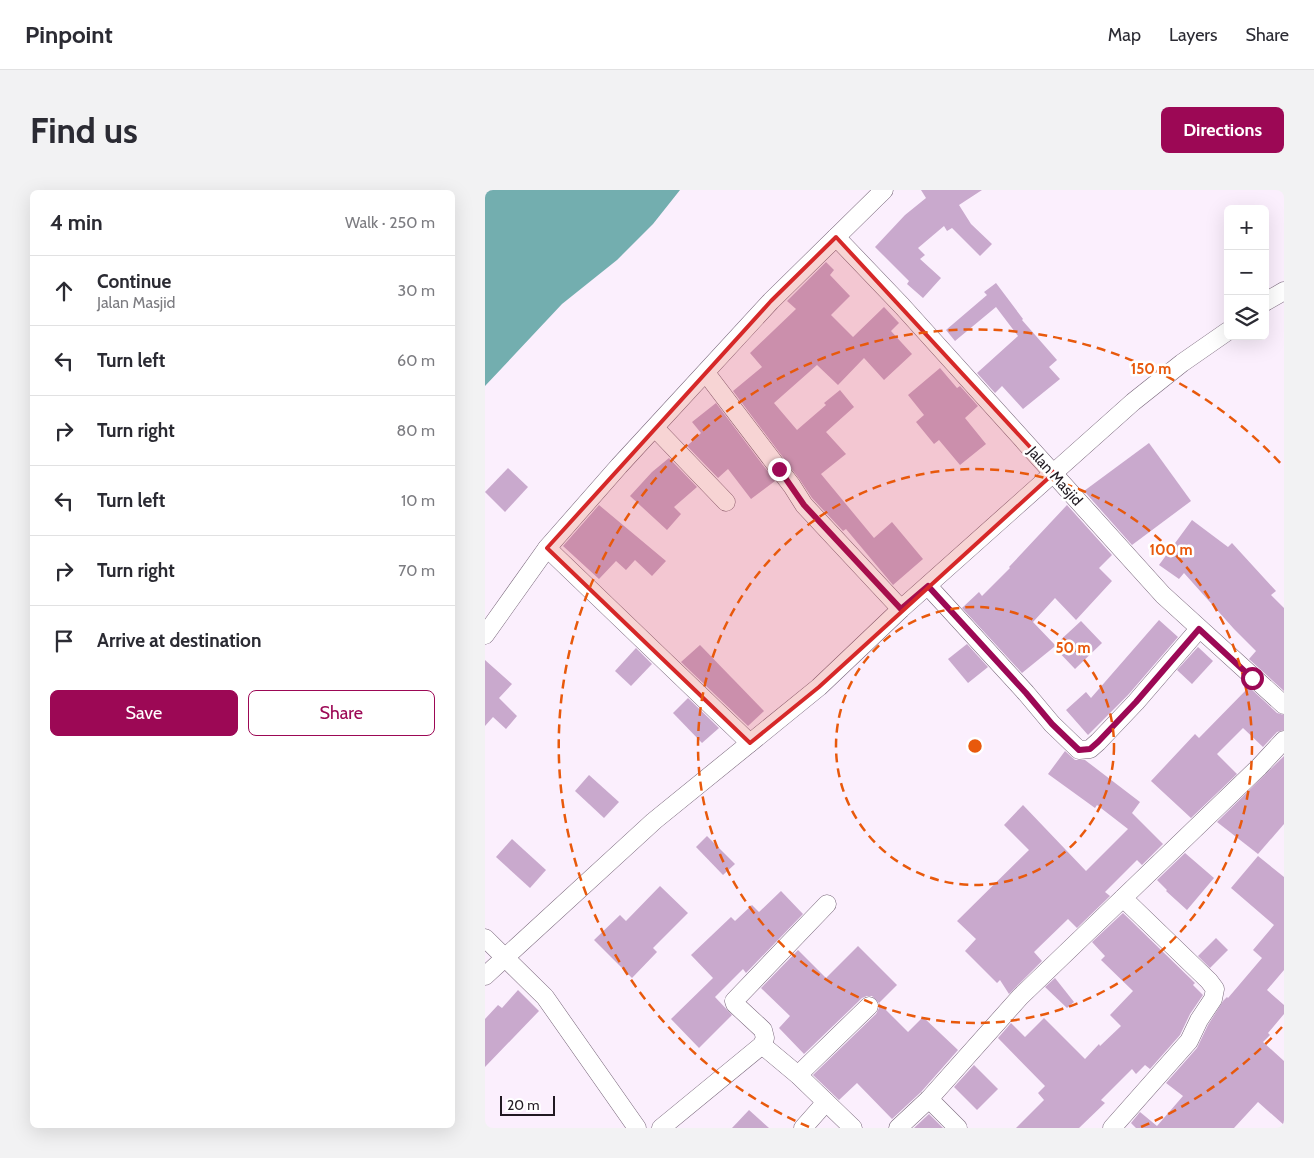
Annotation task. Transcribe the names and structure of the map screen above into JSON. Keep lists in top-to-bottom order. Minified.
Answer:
{"streets":{"street":["Jalan Masjid"]},"scale_bar":"20 m","page":{"header":"Pinpoint","nav":["Map","Layers","Share"],"buttons":["Directions",["Save","Share"]],"title":"Find us","heading":["4 min","Walk · 250 m"],"map_buttons":["+","−"],"list":[["Continue","Jalan Masjid","30 m"],["Turn left","60 m"],["Turn right","80 m"],["Turn left","10 m"],["Turn right","70 m"],"Arrive at destination"],"scale":"20 m"},"rings":["150 m","100 m","50 m"]}
